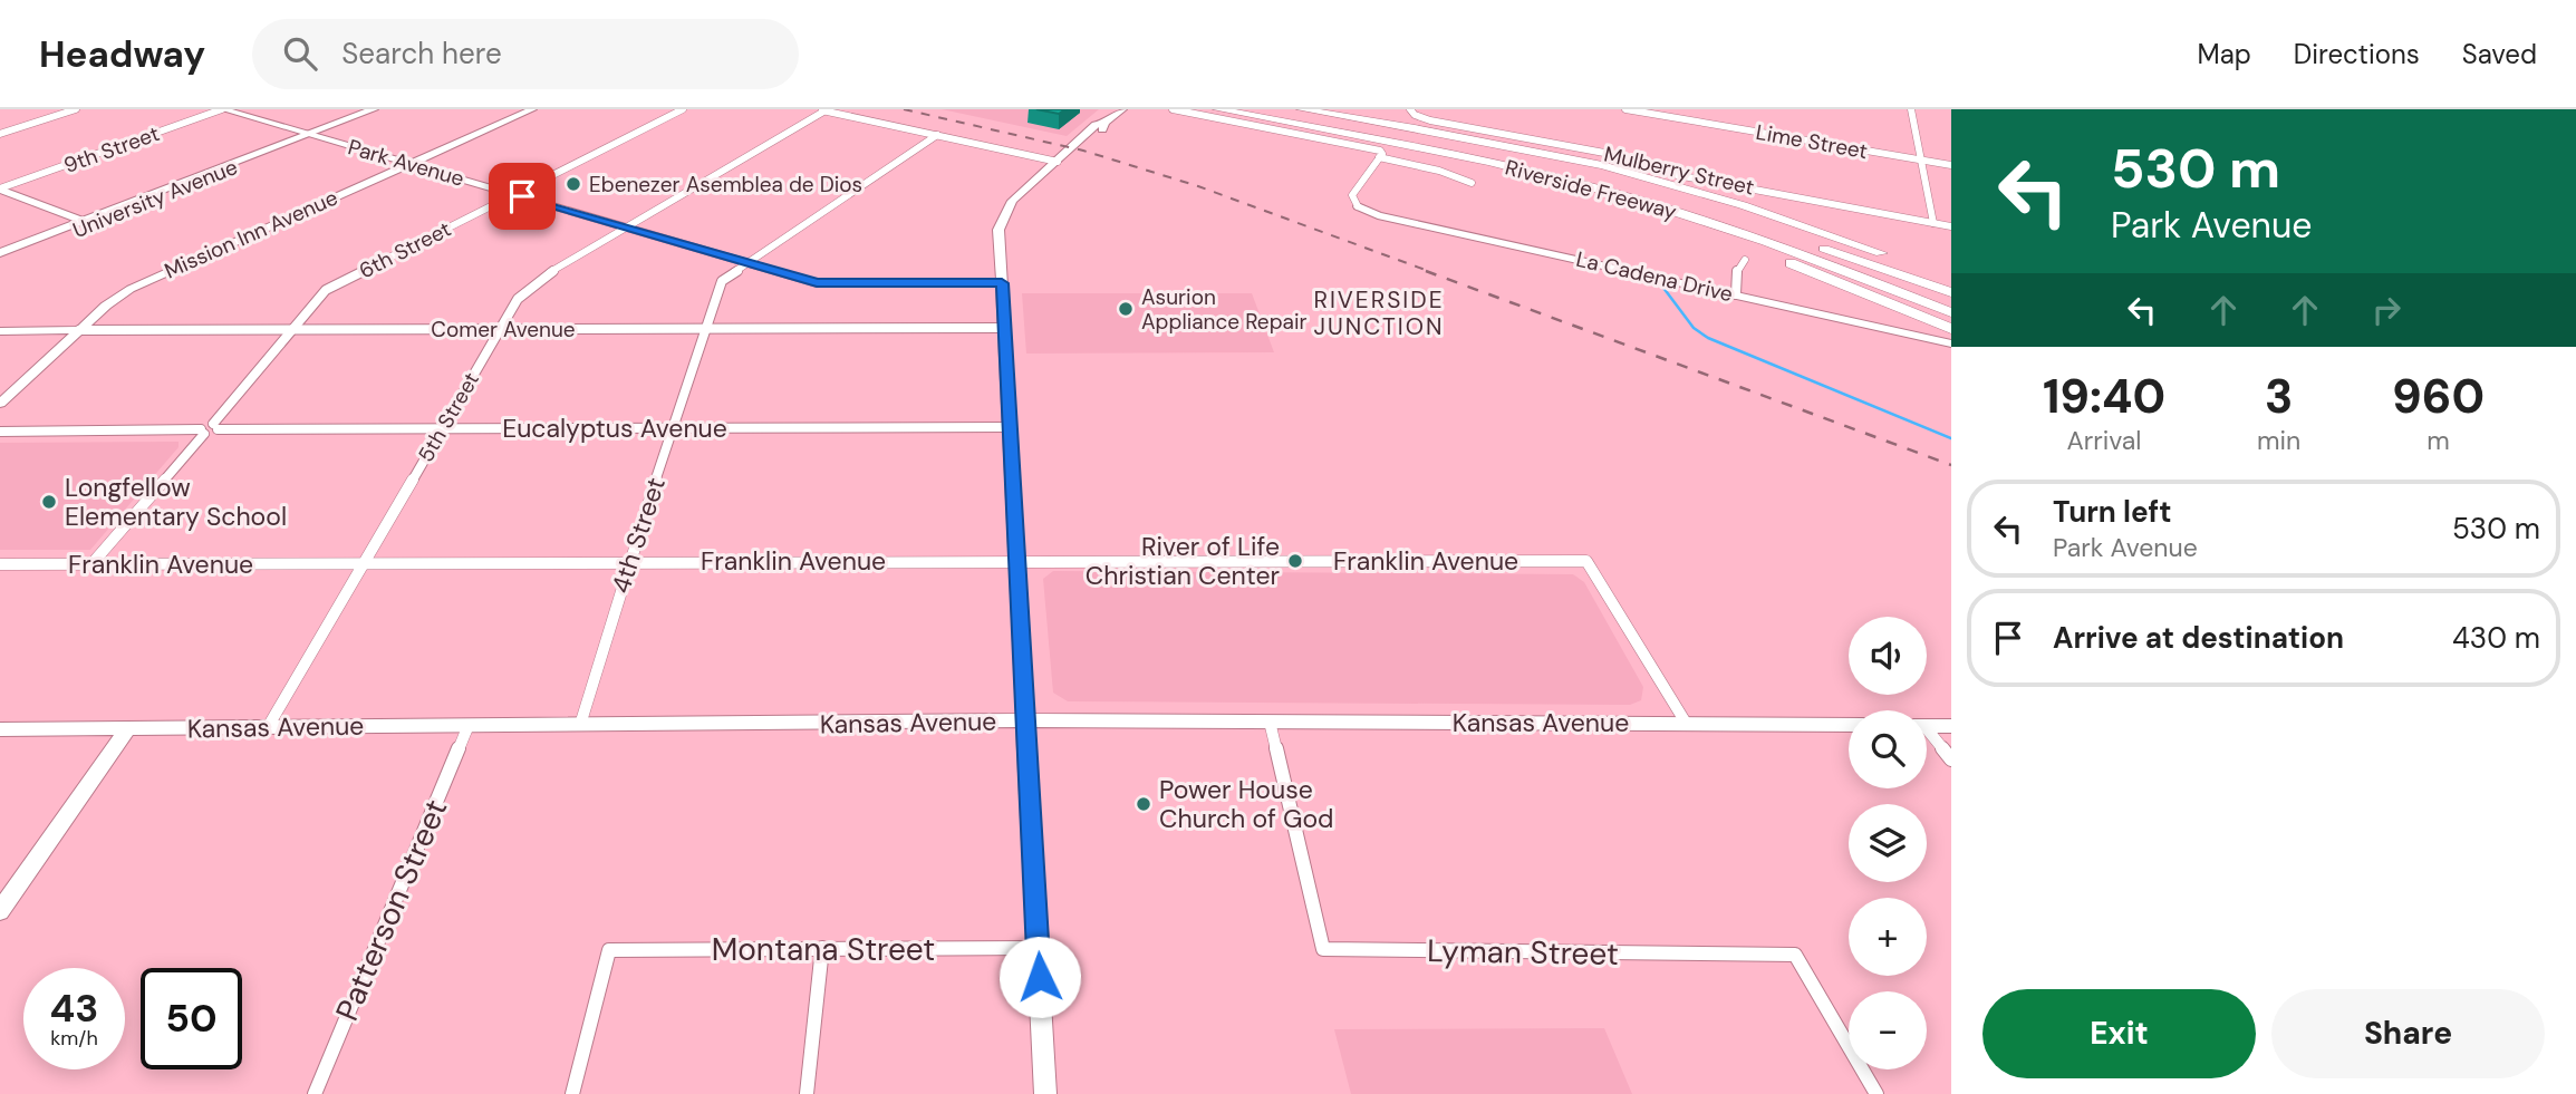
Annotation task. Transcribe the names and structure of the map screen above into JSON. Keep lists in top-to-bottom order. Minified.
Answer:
{"streets":{"highway":["Riverside Freeway"],"main road":["University Avenue"],"street":["Lime Street","9th Street","Park Avenue","Mulberry Street","Mission Inn Avenue","6th Street","La Cadena Drive","Comer Avenue","5th Street","Eucalyptus Avenue","4th Street","Franklin Avenue","Kansas Avenue","Patterson Street","Montana Street","Lyman Street"]},"crossings":[["9th Street","Park Avenue"],["Park Avenue","University Avenue"],["Park Avenue","Mission Inn Avenue"],["Park Avenue","6th Street"],["Park Avenue","5th Street"],["Park Avenue","4th Street"],["Mission Inn Avenue","Comer Avenue"],["6th Street","Comer Avenue"],["6th Street","Eucalyptus Avenue"],["Comer Avenue","5th Street"],["Comer Avenue","4th Street"],["5th Street","Eucalyptus Avenue"],["5th Street","Franklin Avenue"],["5th Street","Kansas Avenue"],["Eucalyptus Avenue","4th Street"],["4th Street","Franklin Avenue"],["4th Street","Kansas Avenue"],["Franklin Avenue","Kansas Avenue"],["Kansas Avenue","Patterson Street"],["Kansas Avenue","Lyman Street"]],"districts":["RIVERSIDE JUNCTION"],"places":["Ebenezer Asemblea de Dios","Asurion Appliance Repair","Longfellow Elementary School","River of Life Christian Center","Power House Church of God"],"page":{"header":"Headway","search":"Search here","nav":["Map","Directions","Saved"],"turn":["530 m","Park Avenue"],"eta":["19:40","Arrival","3","min","960","m"],"list":[{"name":"Turn left","note":"Park Avenue","value":"530 m"},{"name":"Arrive at destination","value":"430 m"}],"map_buttons":["+","−"],"speed":"43 km/h","limit":"50","buttons":["Exit","Share"]}}
